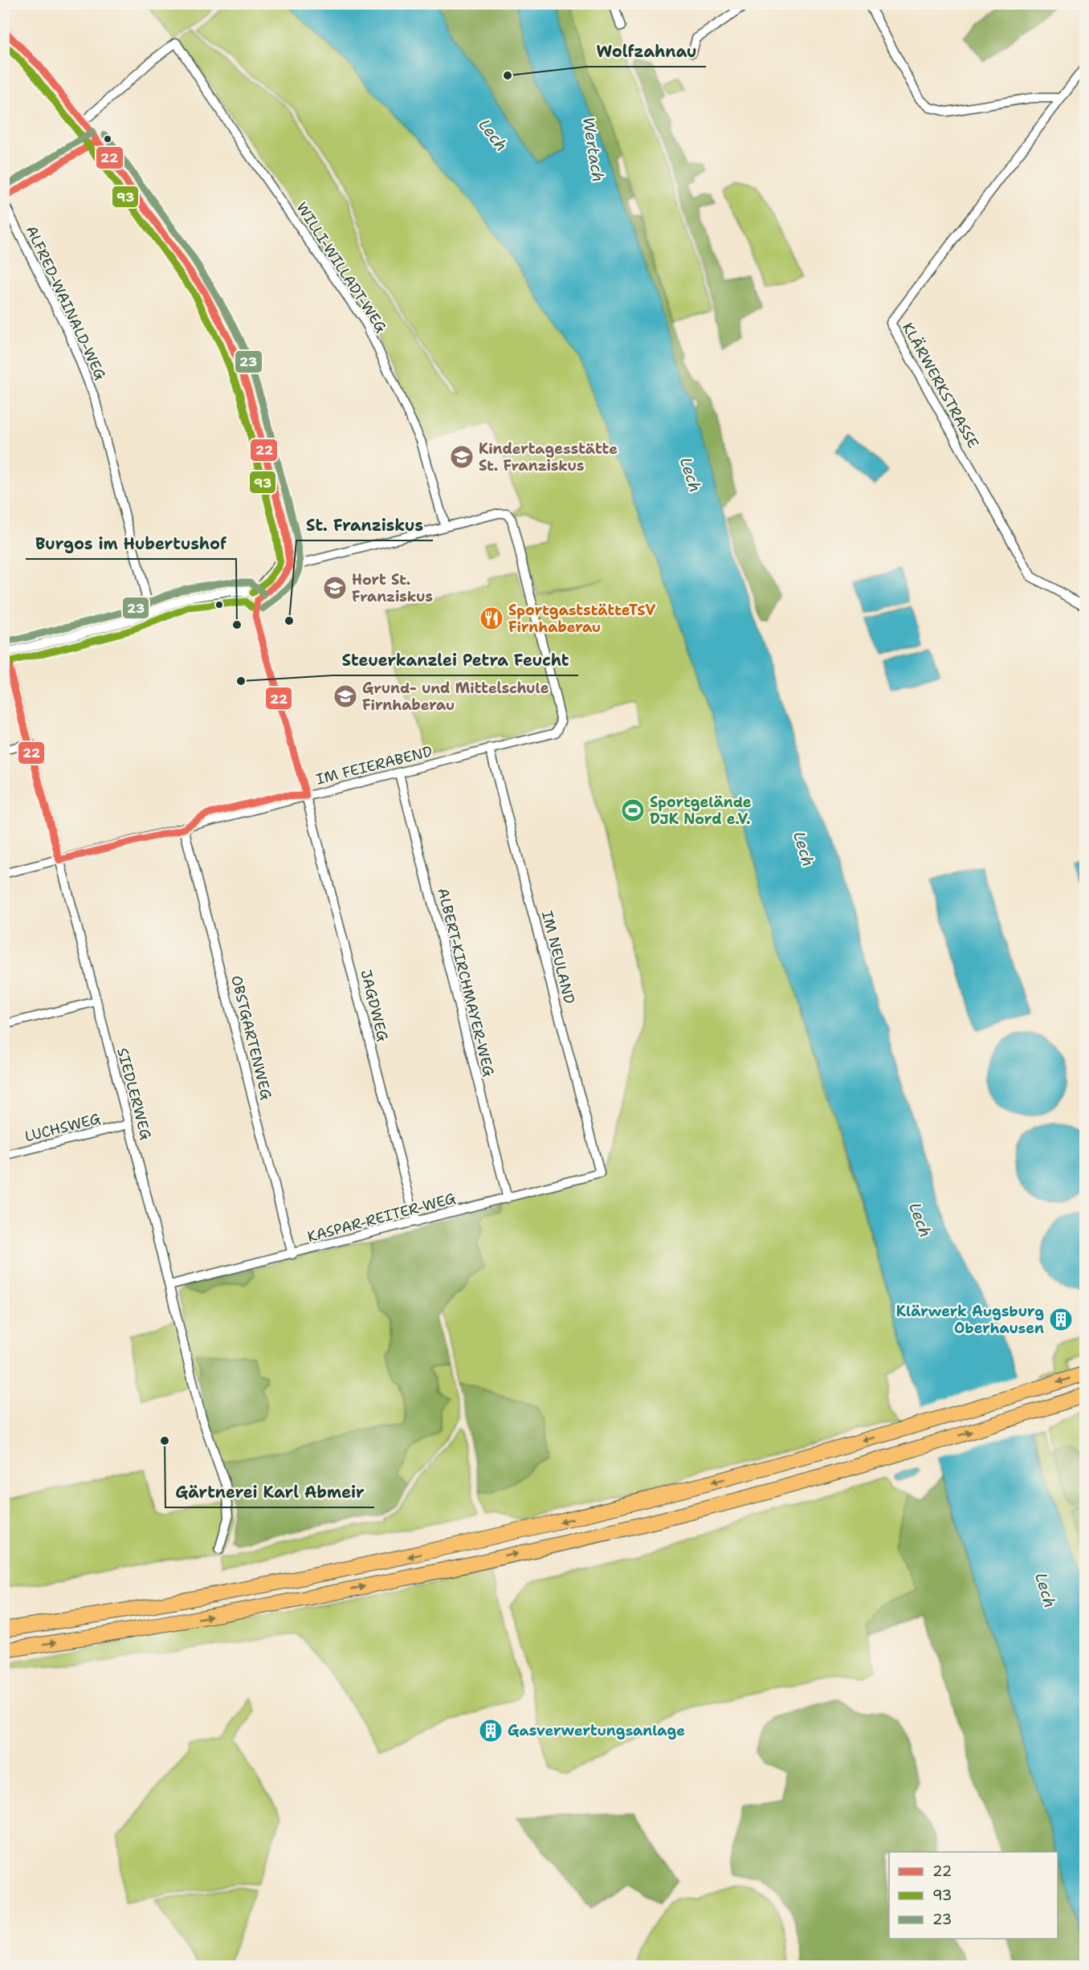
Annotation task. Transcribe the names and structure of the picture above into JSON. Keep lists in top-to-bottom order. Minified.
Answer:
{"streets":{"street":["WILLI-WILLADT-WEG","ALFRED-WAINALD-WEG","KLÄRWERKSTRASSE","IM FEIERABEND","IM NEULAND","ALBERT-KIRCHMAYER-WEG","JAGDWEG","OBSTGARTENWEG","SIEDLERWEG","LUCHSWEG","KASPAR-REITER-WEG"]},"crossings":[["WILLI-WILLADT-WEG","IM FEIERABEND"],["IM FEIERABEND","IM NEULAND"],["IM FEIERABEND","ALBERT-KIRCHMAYER-WEG"],["IM FEIERABEND","JAGDWEG"],["IM FEIERABEND","OBSTGARTENWEG"],["IM FEIERABEND","SIEDLERWEG"],["IM NEULAND","KASPAR-REITER-WEG"],["ALBERT-KIRCHMAYER-WEG","KASPAR-REITER-WEG"],["JAGDWEG","KASPAR-REITER-WEG"],["OBSTGARTENWEG","KASPAR-REITER-WEG"],["SIEDLERWEG","LUCHSWEG"],["SIEDLERWEG","KASPAR-REITER-WEG"]],"water":["Lech","Wertach"],"places":{"other":["Wolfzahnau","St. Franziskus","Burgos im Hubertushof","Steuerkanzlei Petra Feucht","Gärtnerei Karl Abmeir"],"school or university":["Kindertagesstätte St. Franziskus","Hort St. Franziskus","Grund- und Mittelschule Firnhaberau"],"restaurant":["SportgaststätteTSV Firnhaberau"],"sports":["Sportgelände DJK Nord e.V."],"building":["Klärwerk Augsburg Oberhausen","Gasverwertungsanlage"]},"lines":["transit line 22","transit line 93","transit line 23"],"legend":["22","93","23"]}
